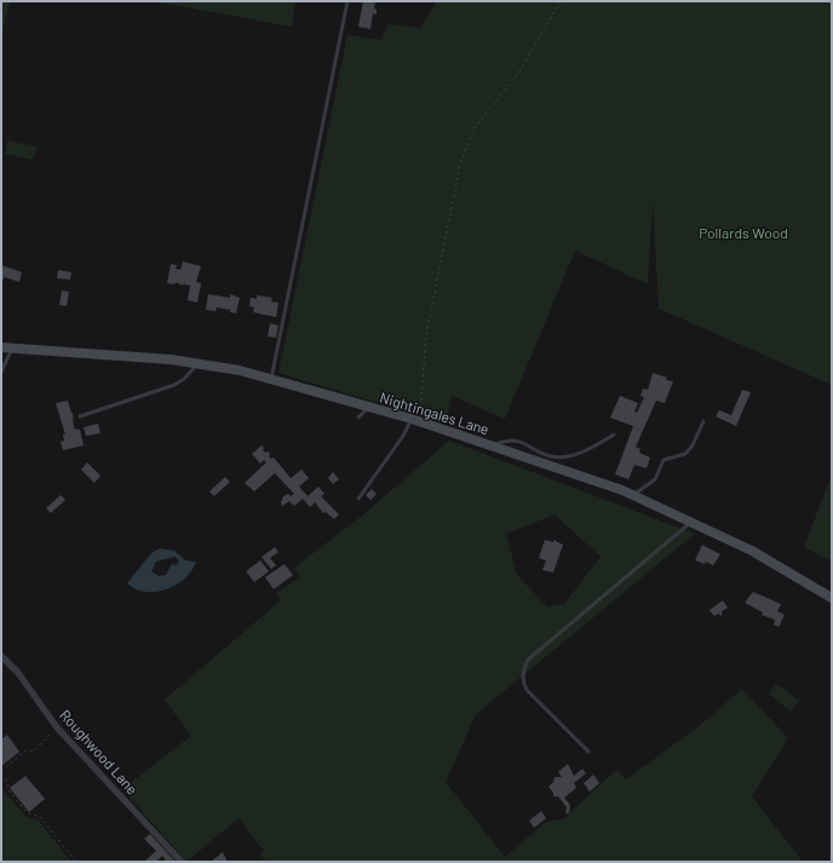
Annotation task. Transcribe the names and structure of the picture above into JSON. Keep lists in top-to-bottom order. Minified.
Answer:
{"streets":{"main road":["Nightingales Lane"],"street":["Roughwood Lane"]},"parks":["Pollards Wood"]}
